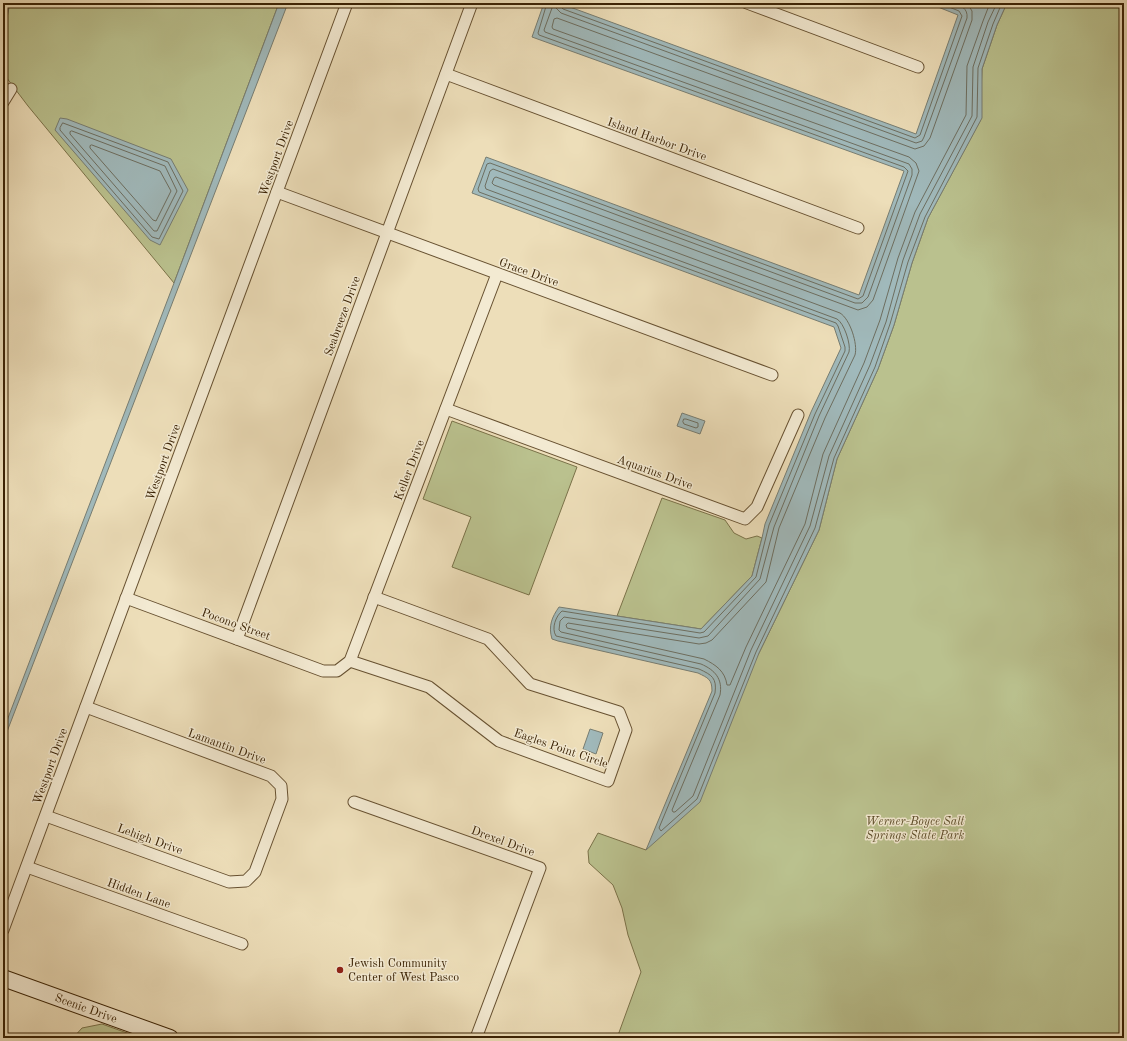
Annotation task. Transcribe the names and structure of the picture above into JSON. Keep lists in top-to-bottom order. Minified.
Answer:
{"streets":{"street":["Island Harbor Drive","Westport Drive","Grace Drive","Seabreeze Drive","Keller Drive","Aquarius Drive","Pocono Street","Lamantin Drive","Eagles Point Circle","Lehigh Drive","Drexel Drive","Hidden Lane","Scenic Drive"]},"crossings":[["Island Harbor Drive","Seabreeze Drive"],["Westport Drive","Grace Drive"],["Westport Drive","Pocono Street"],["Westport Drive","Lamantin Drive"],["Westport Drive","Lehigh Drive"],["Westport Drive","Hidden Lane"],["Grace Drive","Seabreeze Drive"],["Grace Drive","Keller Drive"],["Seabreeze Drive","Pocono Street"],["Keller Drive","Aquarius Drive"],["Keller Drive","Pocono Street"],["Keller Drive","Eagles Point Circle"],["Pocono Street","Eagles Point Circle"],["Lamantin Drive","Lehigh Drive"]],"parks":["Werner-Boyce Salt Springs State Park"],"places":["Jewish Community Center of West Pasco"]}
